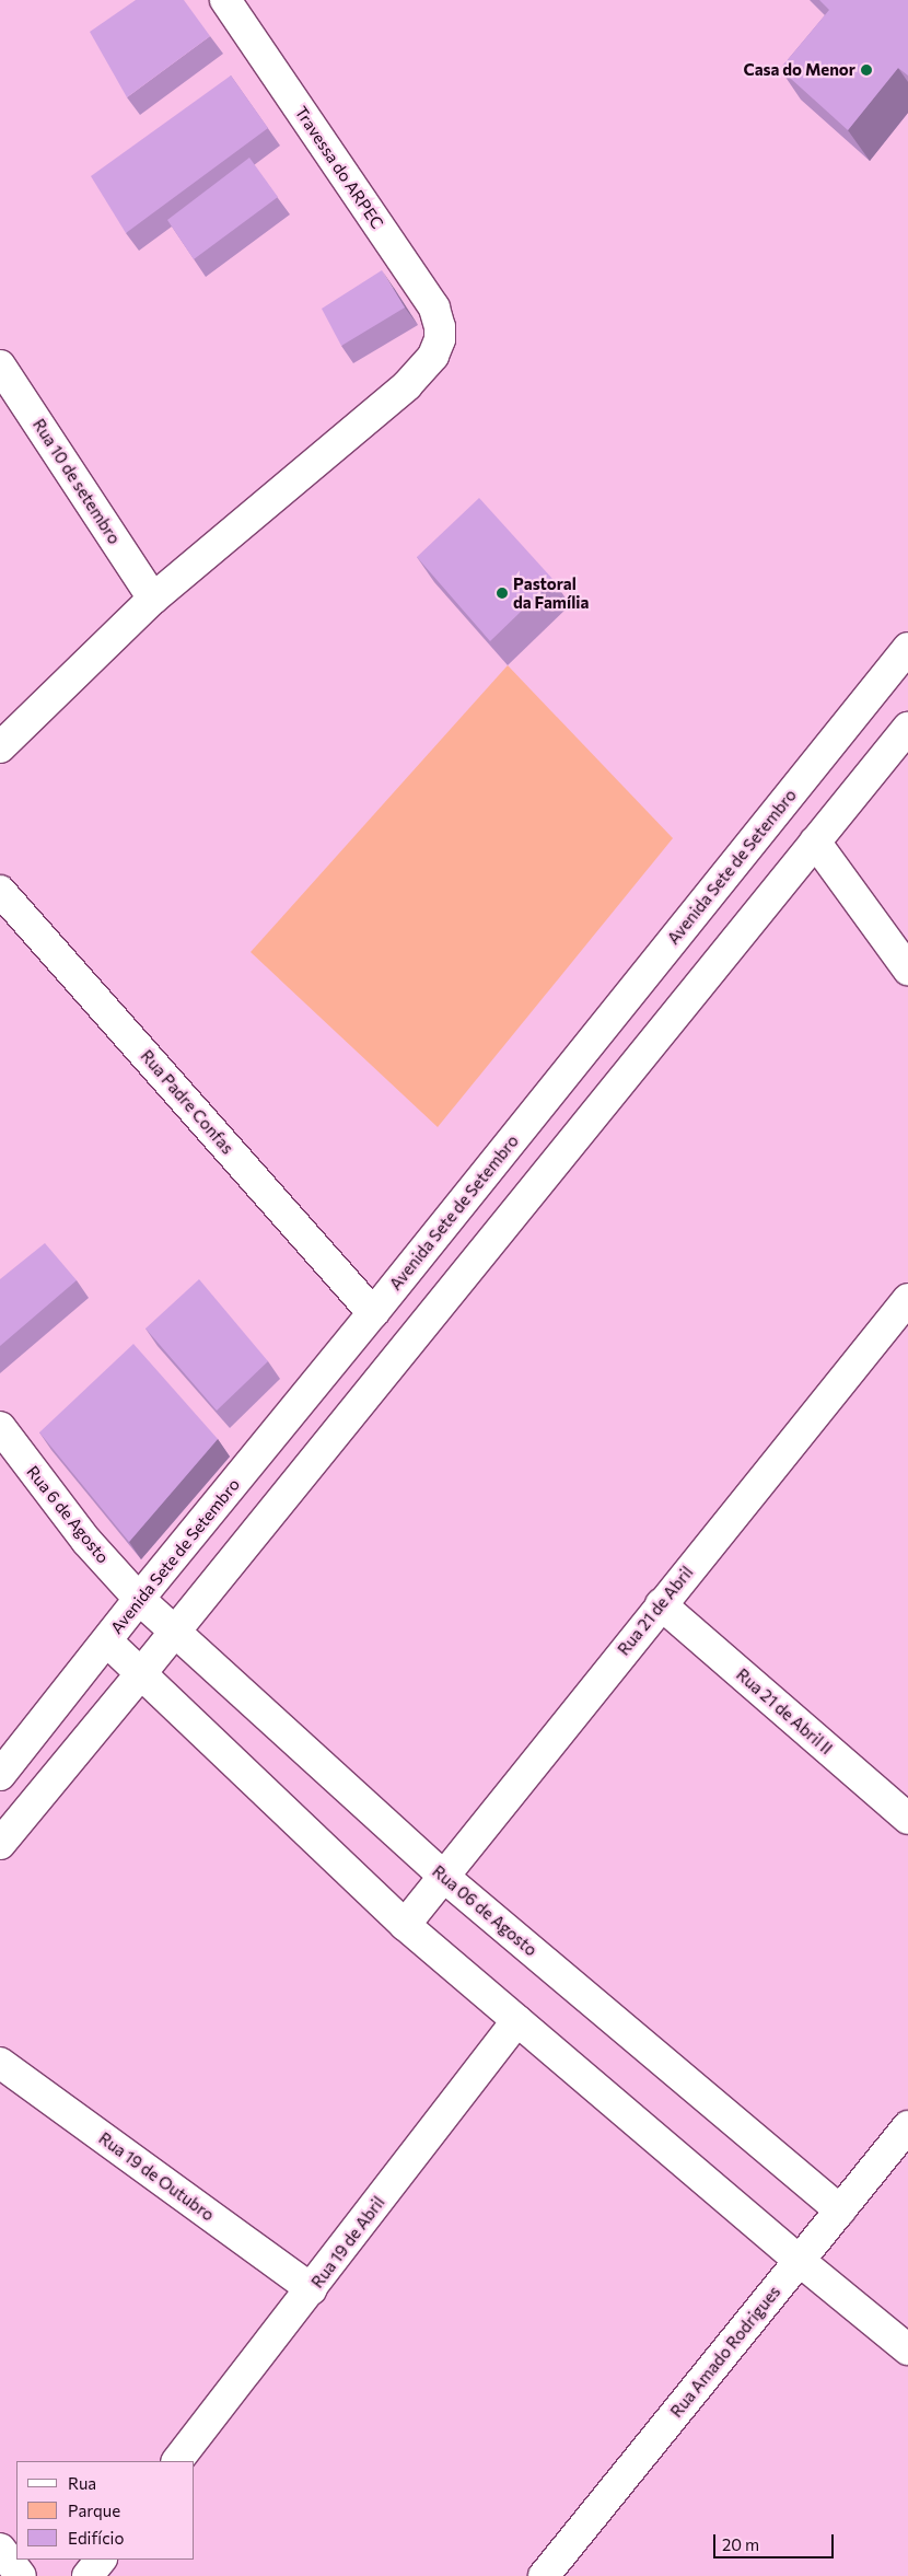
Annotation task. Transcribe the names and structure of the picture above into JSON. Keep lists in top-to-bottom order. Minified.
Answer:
{"streets":{"street":["Travessa do ARPEC","Rua 10 de setembro","Avenida Sete de Setembro","Rua Padre Confas","Rua 6 de Agosto","Rua 21 de Abril","Rua 21 de Abril II","Rua 06 de Agosto","Rua 19 de Outubro","Rua 19 de Abril","Rua Amado Rodrigues"]},"crossings":[["Travessa do ARPEC","Rua 10 de setembro"],["Avenida Sete de Setembro","Rua Padre Confas"],["Avenida Sete de Setembro","Rua 6 de Agosto"],["Avenida Sete de Setembro","Rua 06 de Agosto"],["Rua 6 de Agosto","Rua 06 de Agosto"],["Rua 21 de Abril","Rua 21 de Abril II"],["Rua 21 de Abril","Rua 06 de Agosto"],["Rua 06 de Agosto","Rua Amado Rodrigues"],["Rua 19 de Outubro","Rua 19 de Abril"]],"places":["Casa do Menor","Pastoral da Família"],"legend":["Rua","Parque","Edifício"],"scale_bar":"20 m"}
